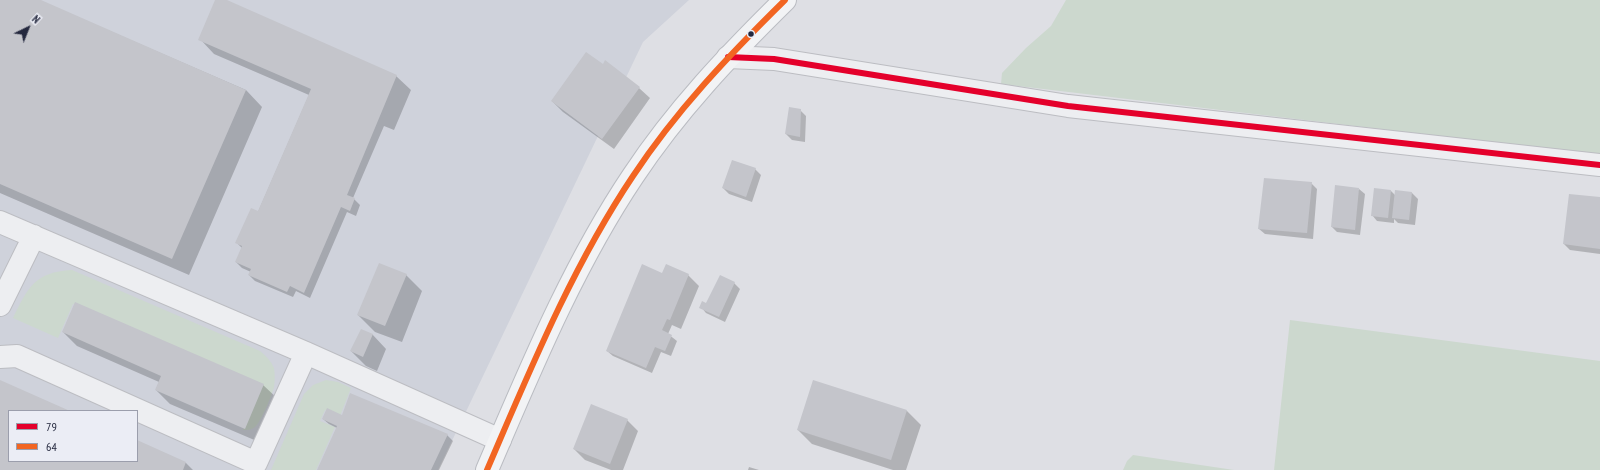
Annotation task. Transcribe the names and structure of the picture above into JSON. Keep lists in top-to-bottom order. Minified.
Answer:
{"lines":["transit line 64","transit line 79"],"legend":["79","64"],"north":"top right"}
